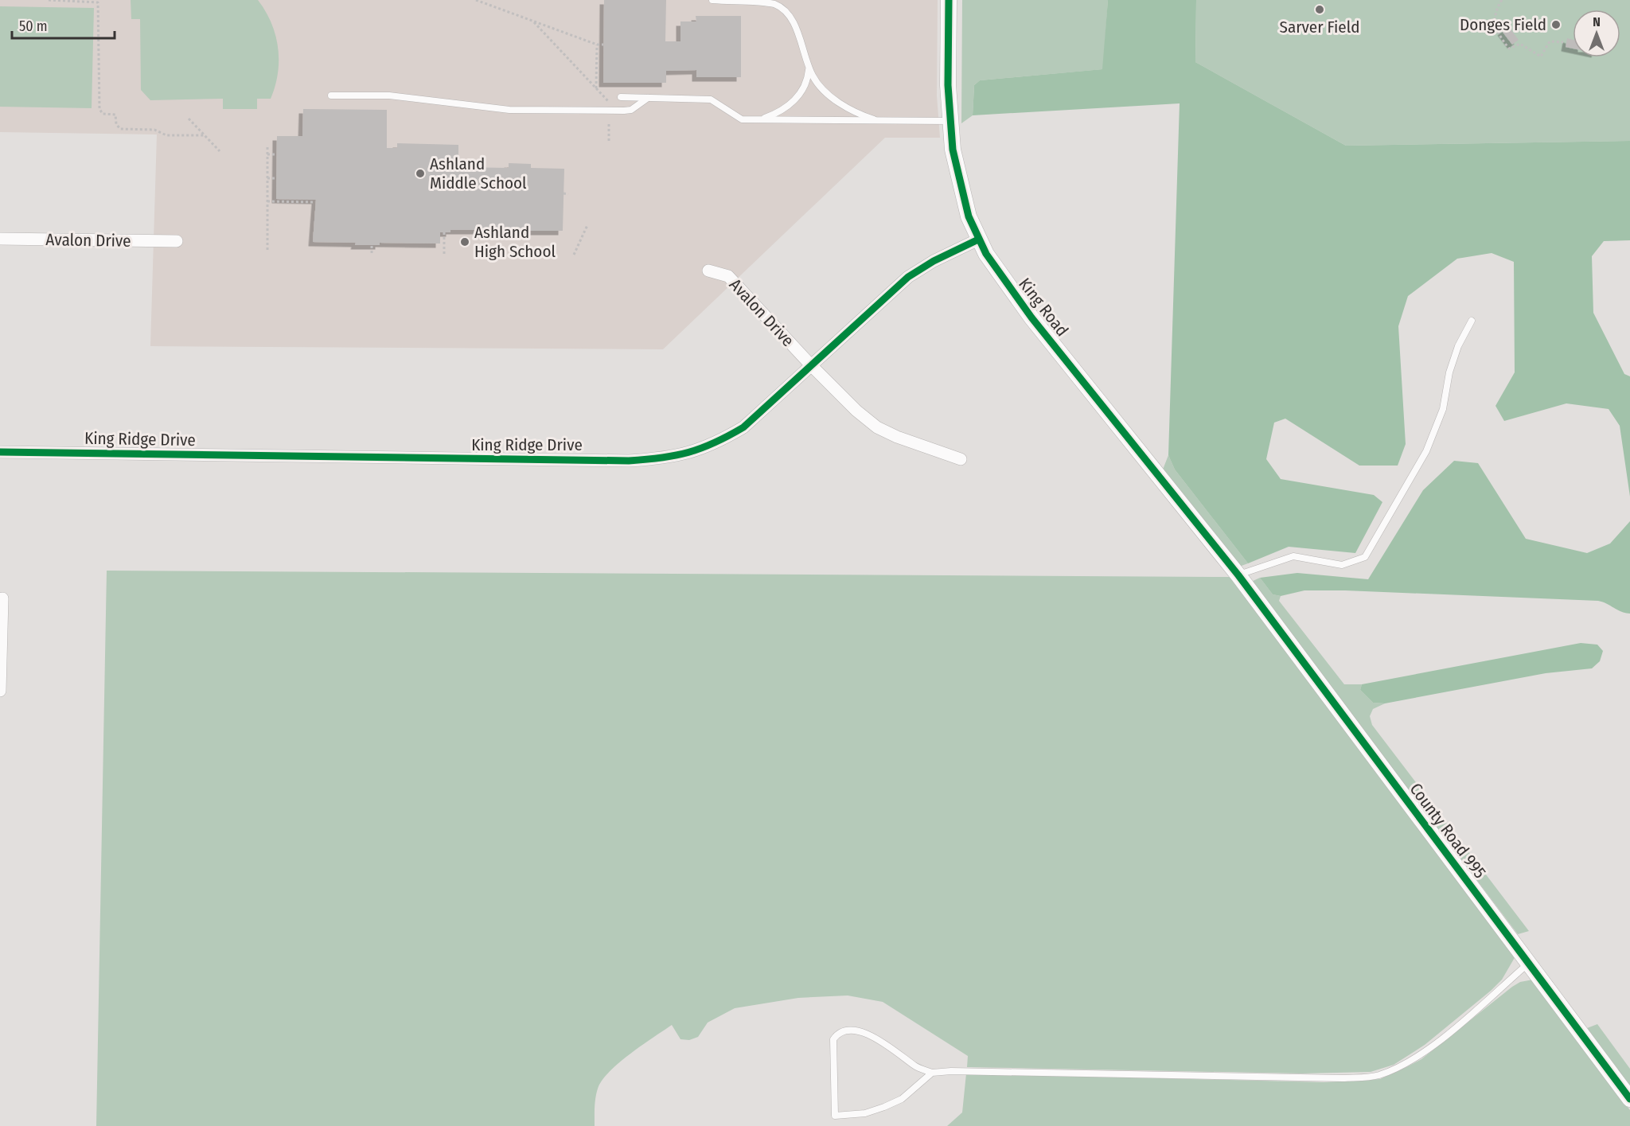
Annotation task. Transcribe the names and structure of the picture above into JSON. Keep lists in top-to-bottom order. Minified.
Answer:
{"streets":{"street":["Avalon Drive","King Road","King Ridge Drive","County Road 995"]},"crossings":[["Avalon Drive","King Ridge Drive"],["King Road","King Ridge Drive"],["King Road","County Road 995"]],"places":["Sarver Field","Donges Field","Ashland Middle School","Ashland High School"],"scale_bar":"50 m","north":"top"}
